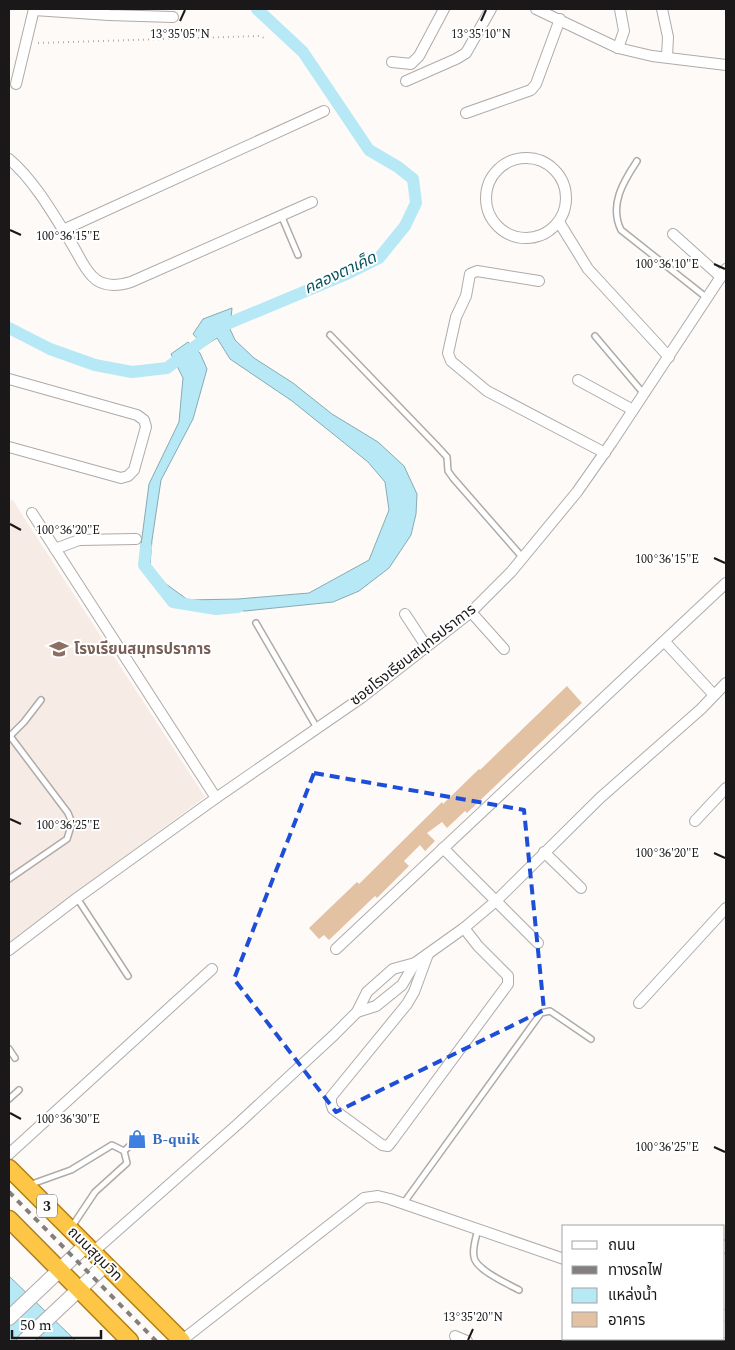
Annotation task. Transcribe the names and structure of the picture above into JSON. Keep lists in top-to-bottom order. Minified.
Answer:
{"streets":{"highway":["3","ถนนสุขุมวิท"],"street":["ซอยโรงเรียนสมุทรปราการ"]},"water":["คลองตาเค็ด"],"places":{"school or university":["โรงเรียนสมุทรปราการ"],"shop":["B-quik"]},"legend":["ถนน","ทางรถไฟ","แหล่งน้ำ","อาคาร"],"scale_bar":"50 m","coordinates":["13°35'05\"N","13°35'10\"N","100°36'15\"E","100°36'10\"E","100°36'20\"E","100°36'25\"E","100°36'30\"E","13°35'20\"N"]}
